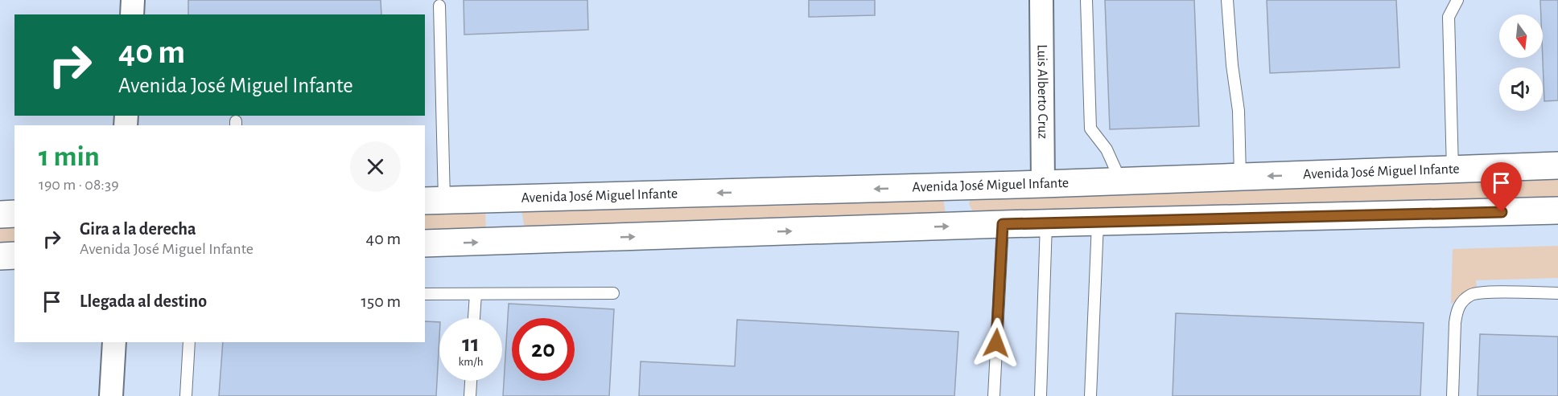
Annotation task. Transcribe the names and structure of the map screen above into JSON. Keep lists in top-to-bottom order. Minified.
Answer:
{"streets":{"street":["Luis Alberto Cruz","Avenida José Miguel Infante"]},"crossings":[["Luis Alberto Cruz","Avenida José Miguel Infante"]],"north":"bottom","page":{"turn":["40 m","Avenida José Miguel Infante"],"heading":["1 min","190 m · 08:39"],"list":[{"name":"Gira a la derecha","note":"Avenida José Miguel Infante","value":"40 m"},{"name":"Llegada al destino","value":"150 m"}],"speed":"11 km/h","limit":"20"}}
